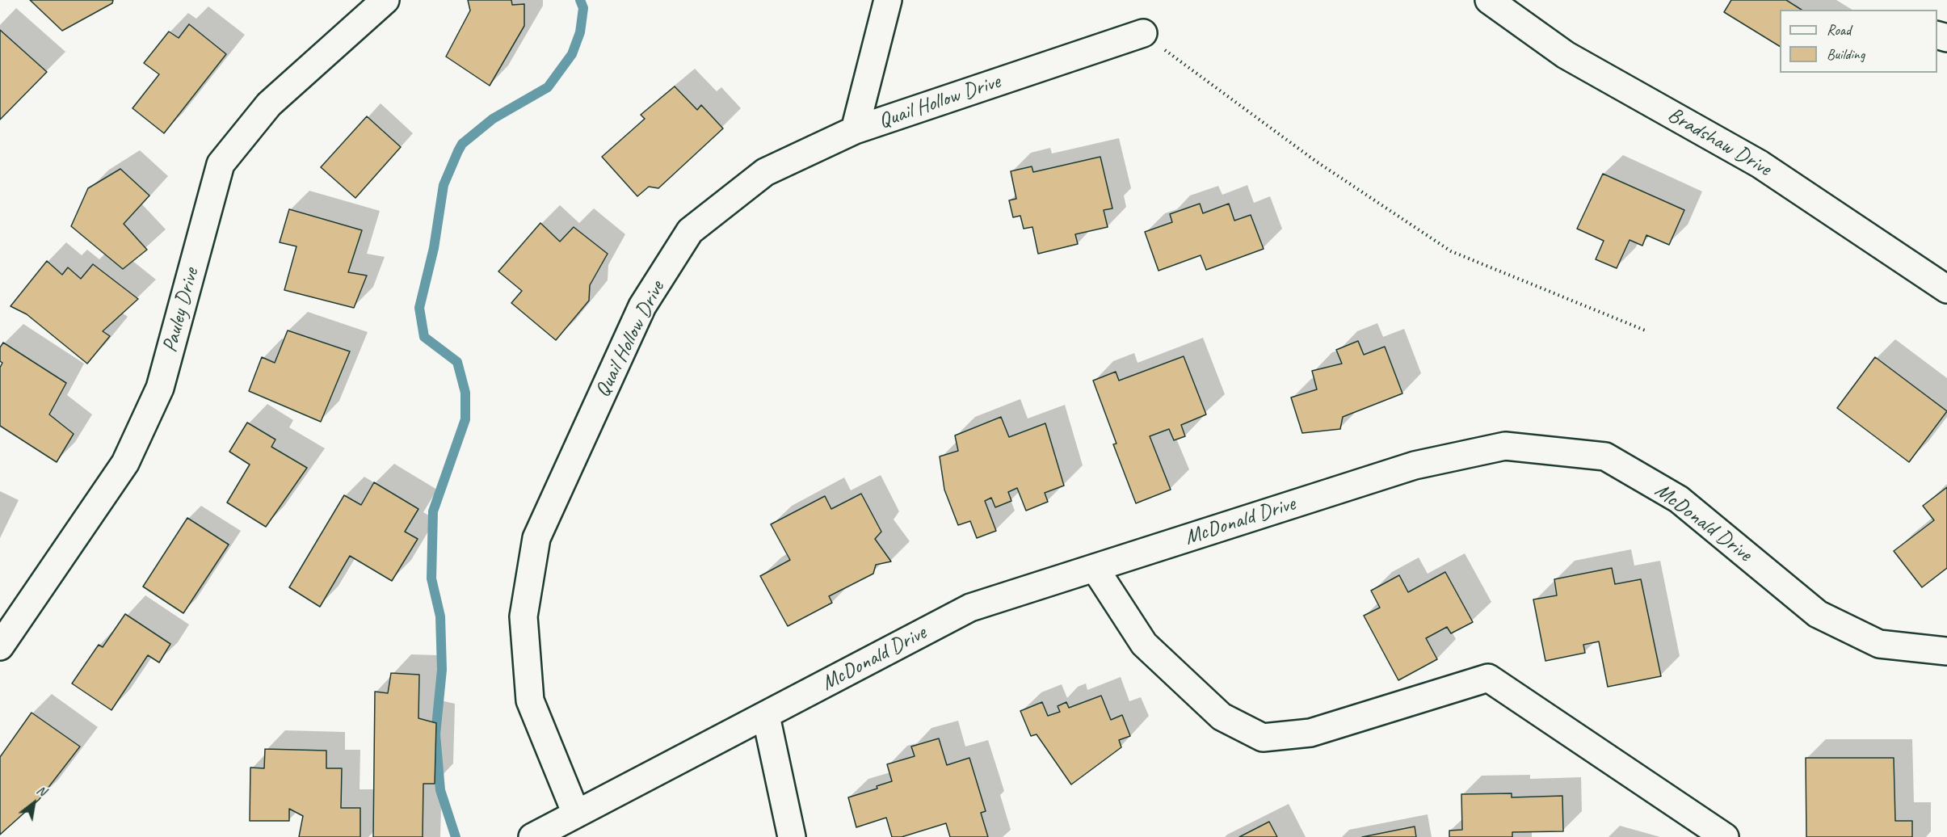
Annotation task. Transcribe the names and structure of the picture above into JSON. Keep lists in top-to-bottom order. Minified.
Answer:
{"streets":{"street":["Quail Hollow Drive","Bradshaw Drive","Pauley Drive","McDonald Drive"]},"crossings":[["Quail Hollow Drive","McDonald Drive"]],"legend":["Road","Building"],"north":"top right"}
